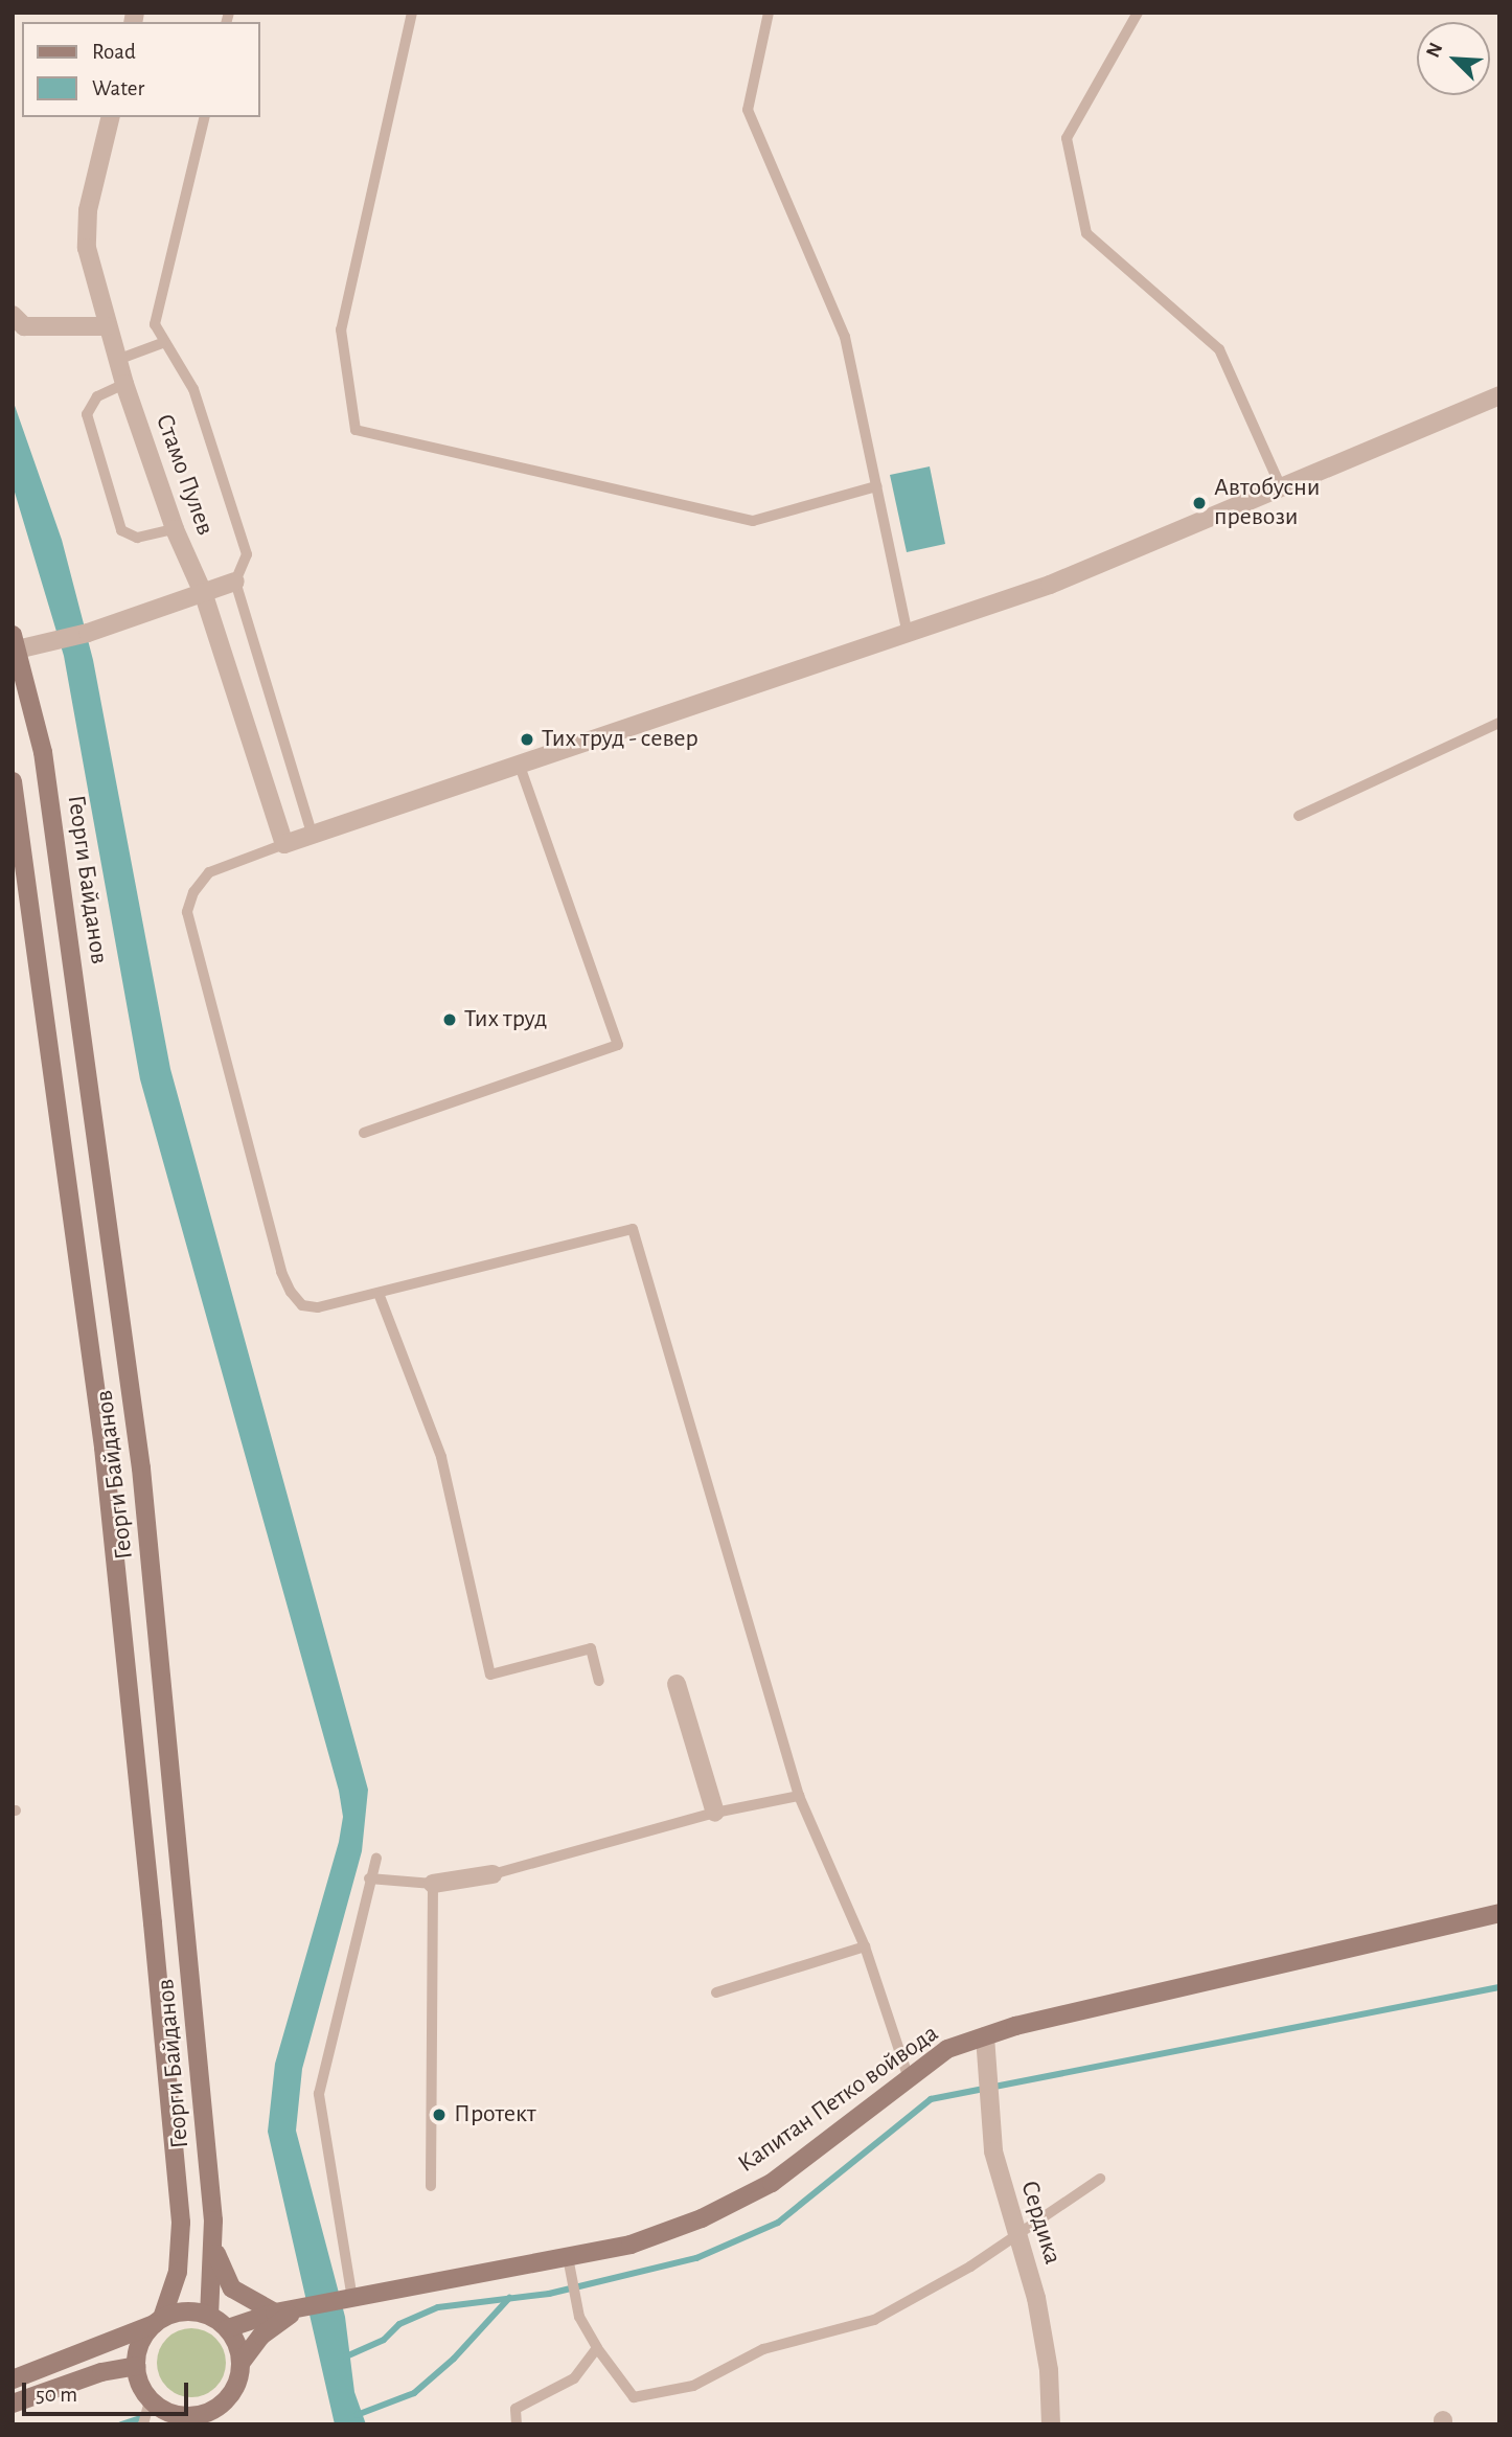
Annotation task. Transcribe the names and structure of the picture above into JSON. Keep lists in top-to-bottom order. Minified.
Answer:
{"streets":{"main road":["Георги Байданов","Капитан Петко войвода"],"street":["Стамо Пулев","Сердика"]},"crossings":[["Георги Байданов","Капитан Петко войвода"],["Капитан Петко войвода","Сердика"]],"places":["Автобусни превози","Тих труд - север","Тих труд","Протект"],"legend":["Road","Water"],"scale_bar":"50 m","north":"top left"}
